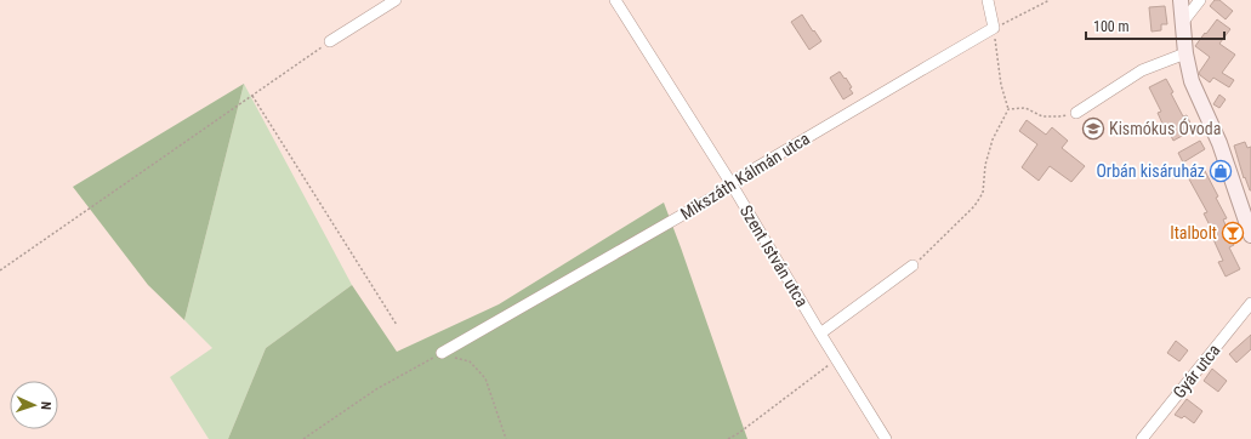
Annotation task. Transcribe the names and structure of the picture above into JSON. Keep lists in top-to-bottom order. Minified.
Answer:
{"streets":{"street":["Mikszáth Kálmán utca","Szent István utca","Gyár utca"]},"crossings":[["Mikszáth Kálmán utca","Szent István utca"]],"places":{"school or university":["Kismókus Óvoda"],"shop":["Orbán kisáruház"],"bar":["Italbolt"]},"scale_bar":"100 m","north":"right"}
